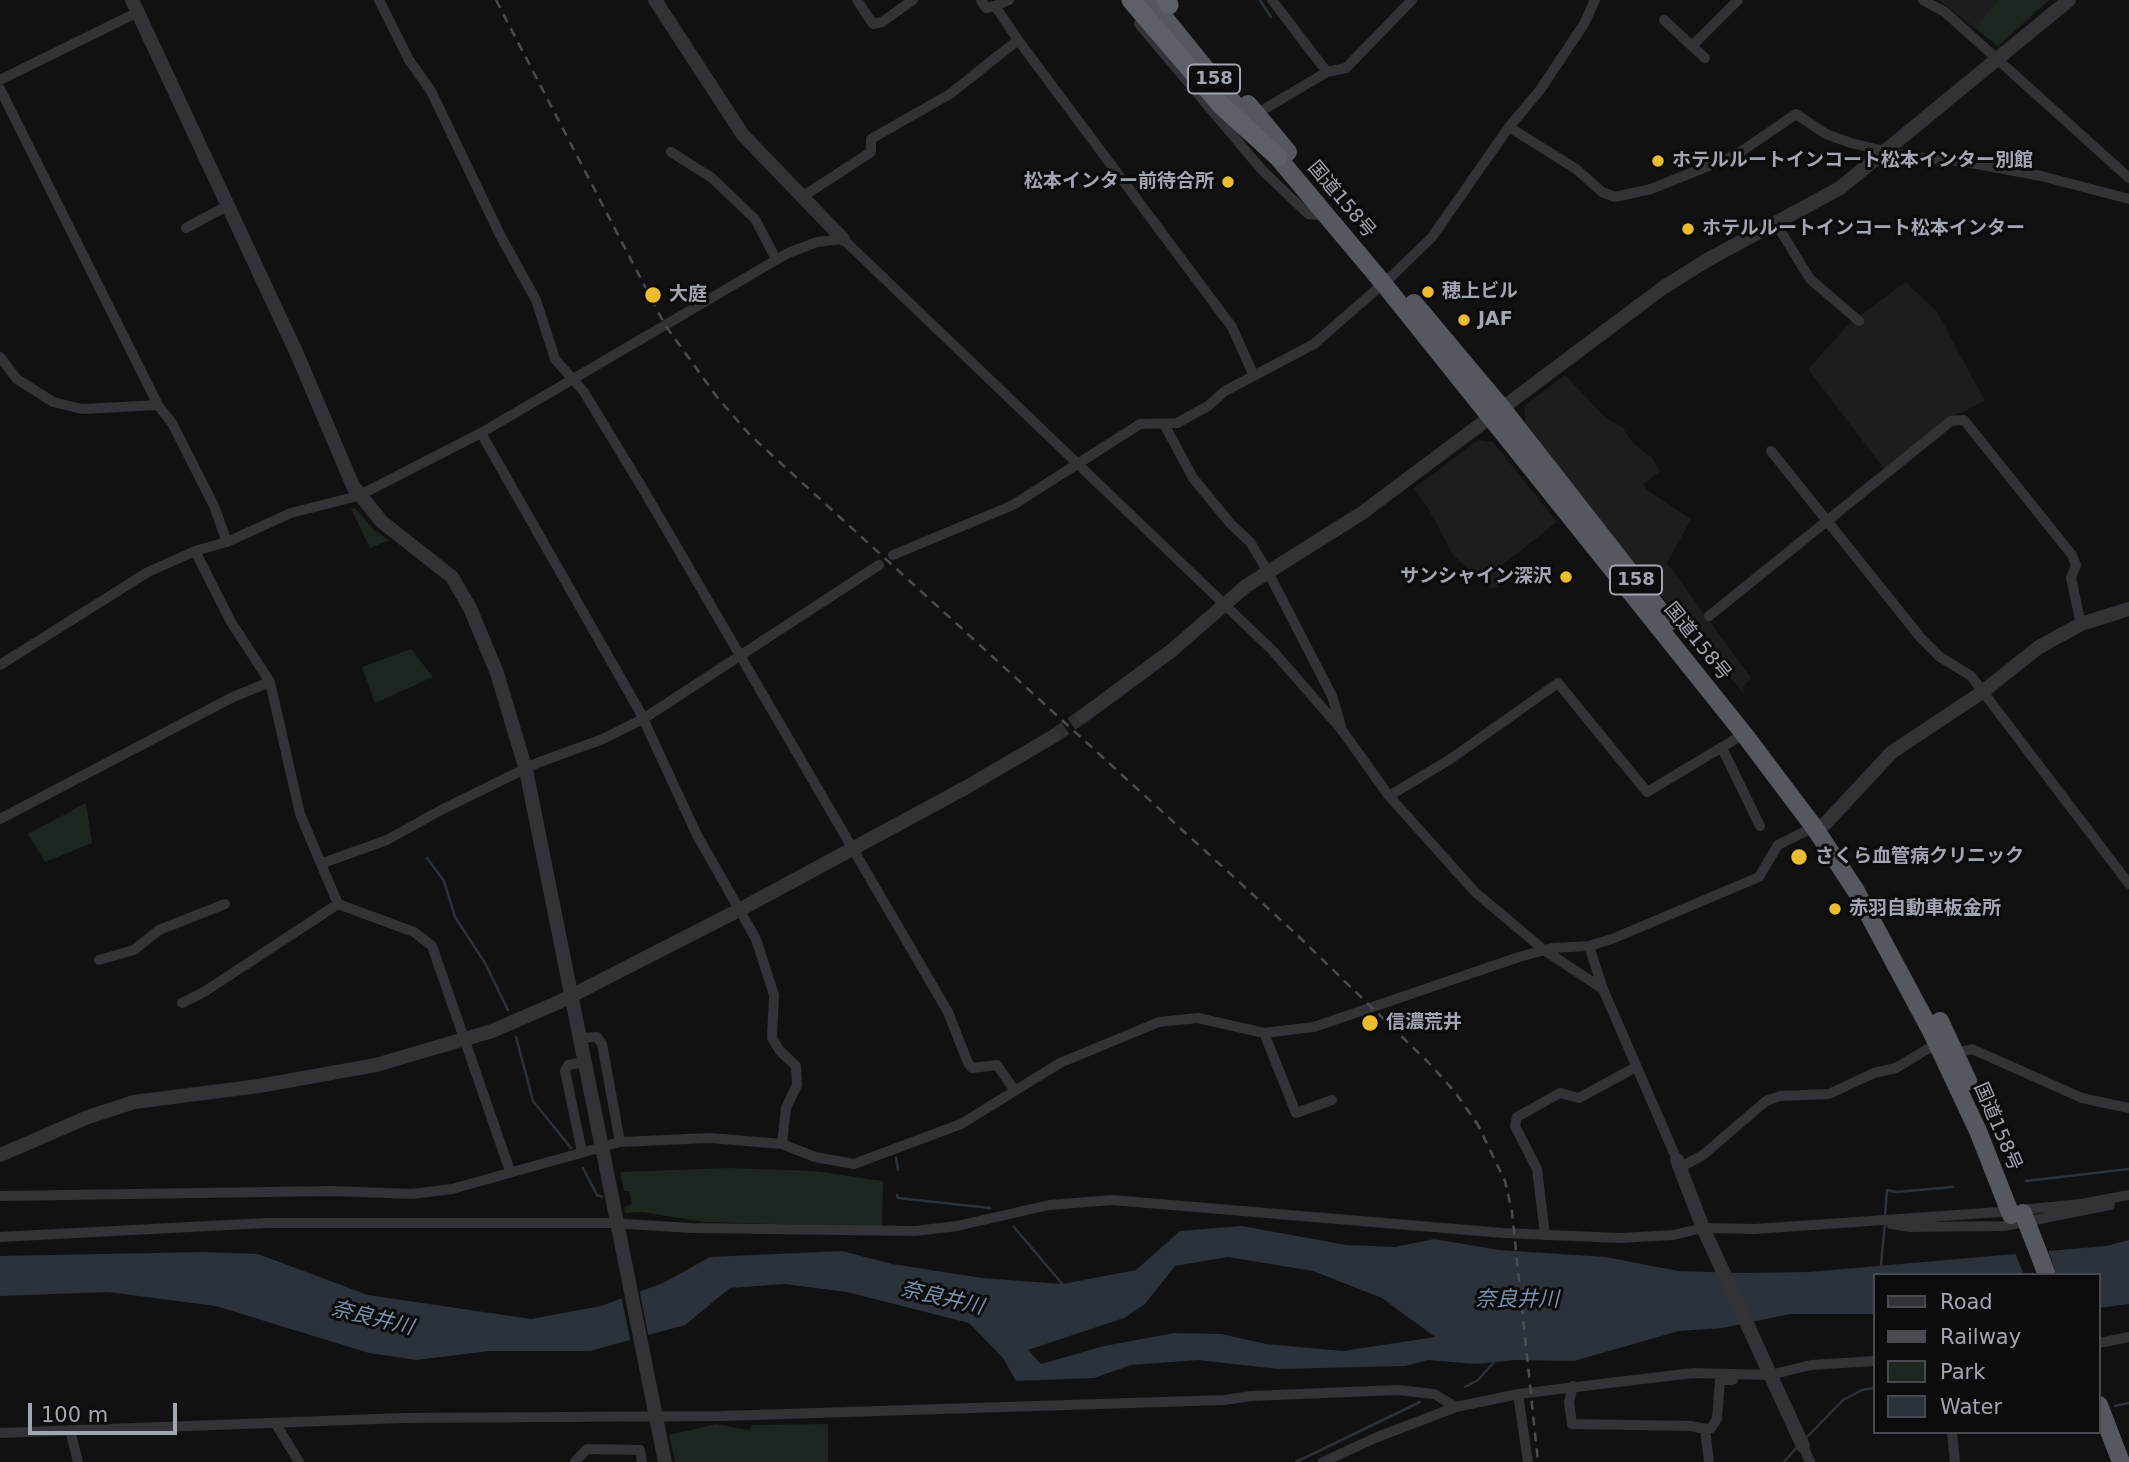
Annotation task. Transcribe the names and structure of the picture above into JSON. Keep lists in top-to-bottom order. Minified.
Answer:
{"streets":{"highway":["158","国道158号"]},"water":["奈良井川"],"places":["ホテルルートインコート松本インター別館","松本インター前待合所","ホテルルートインコート松本インター","穂上ビル","大庭","JAF","サンシャイン深沢","さくら血管病クリニック","赤羽自動車板金所","信濃荒井"],"legend":["Road","Railway","Park","Water"],"scale_bar":"100 m"}
